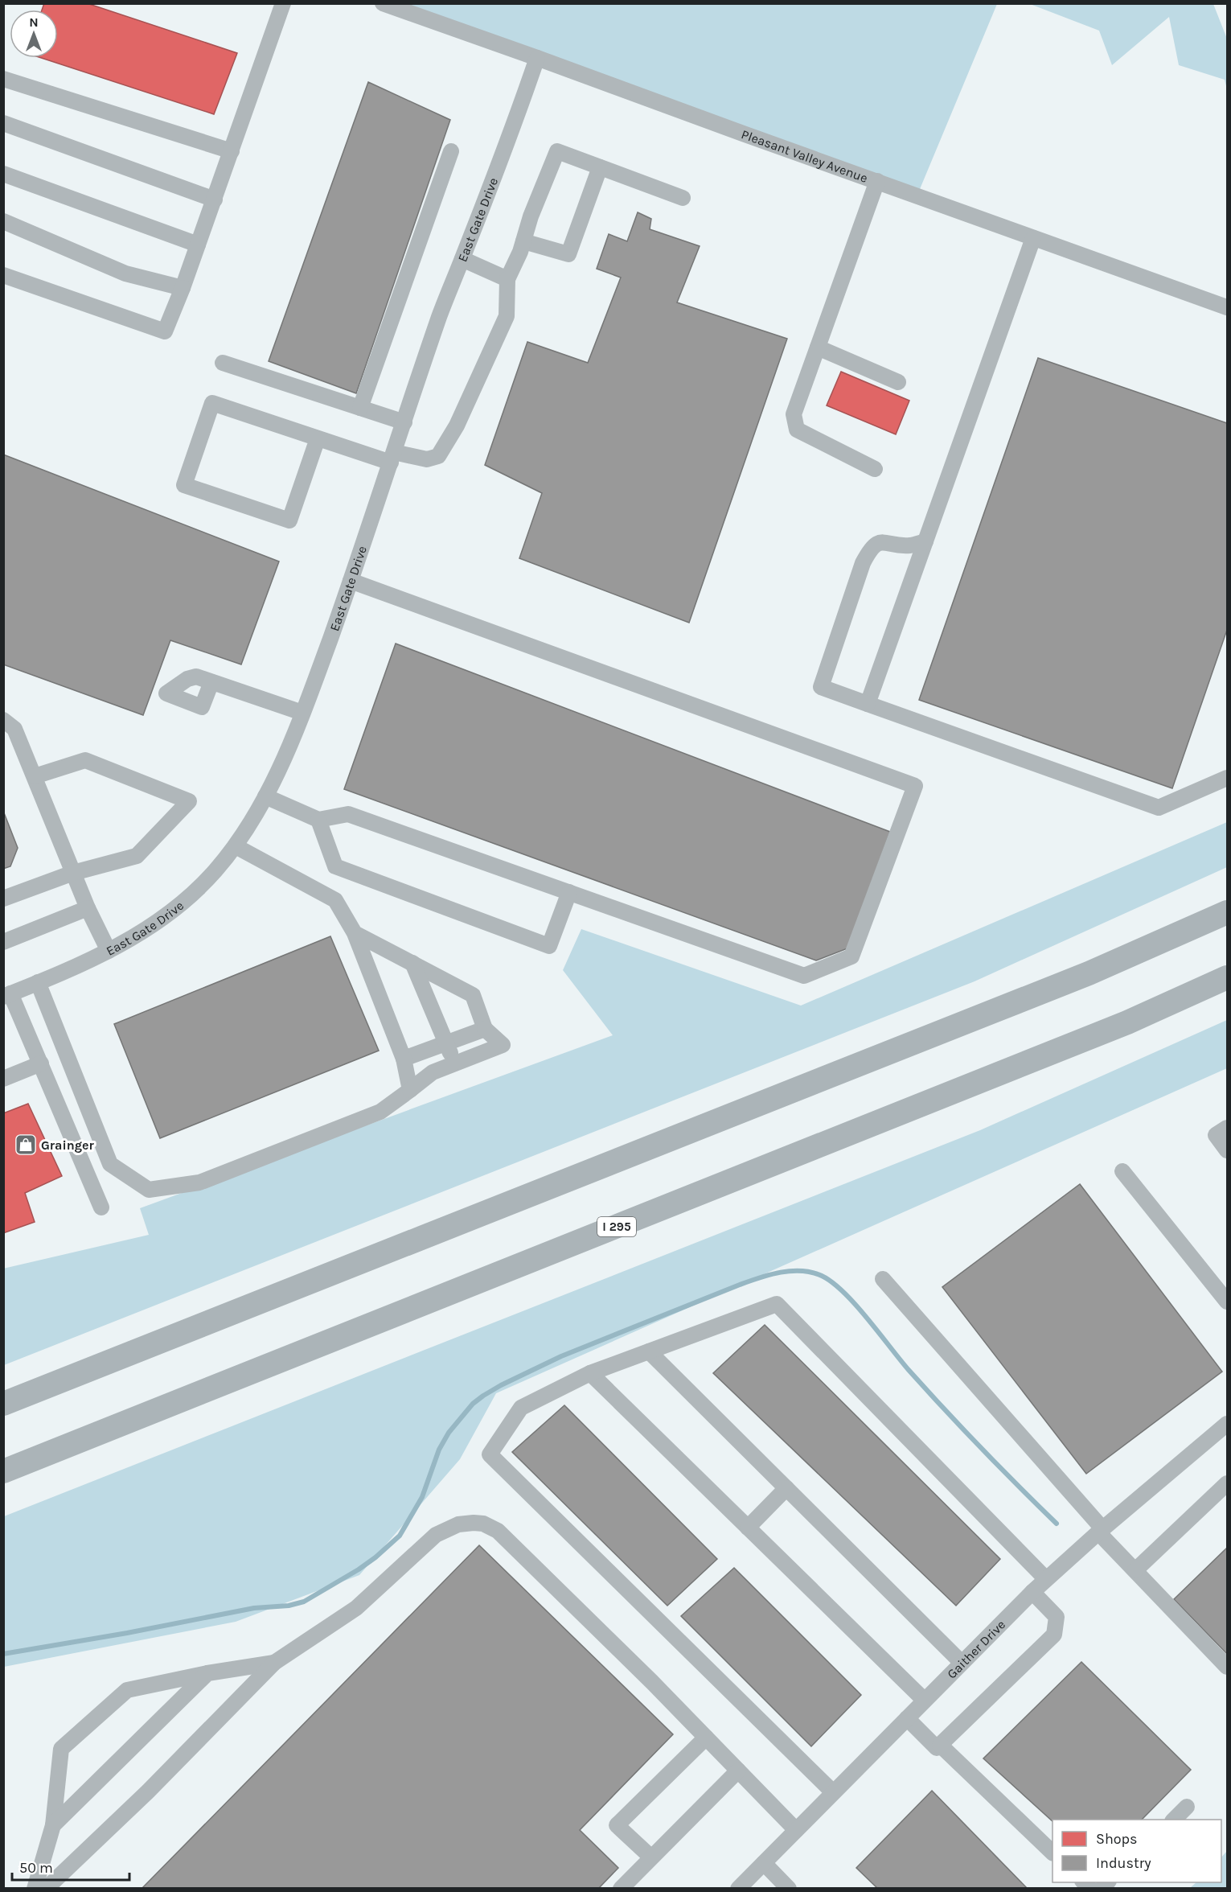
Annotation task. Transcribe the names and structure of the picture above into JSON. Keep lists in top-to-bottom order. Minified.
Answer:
{"streets":{"highway":["I 295"],"street":["Pleasant Valley Avenue","East Gate Drive","Gaither Drive"]},"crossings":[["Pleasant Valley Avenue","East Gate Drive"]],"places":{"shop":["Grainger"]},"legend":["Shops","Industry"],"scale_bar":"50 m","north":"top"}
